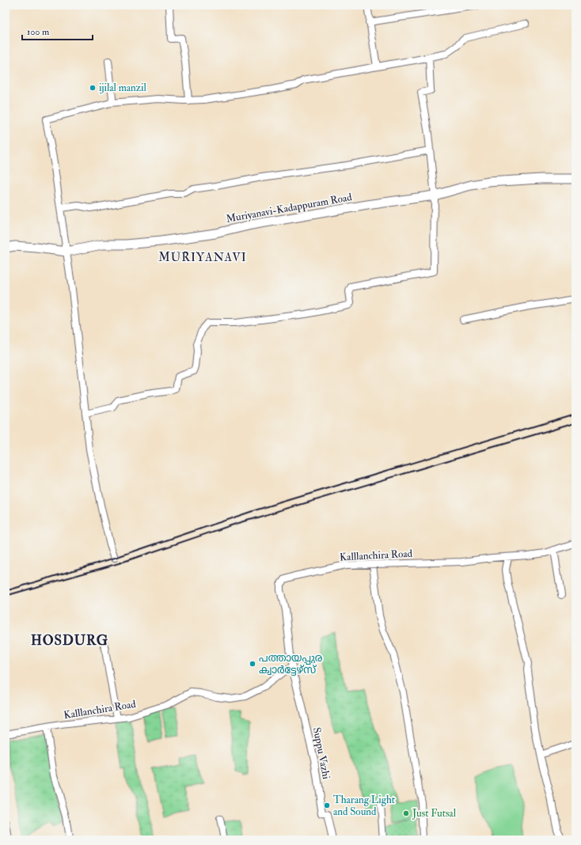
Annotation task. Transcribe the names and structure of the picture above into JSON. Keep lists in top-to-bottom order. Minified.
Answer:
{"streets":{"main road":["Muriyanavi-Kadappuram Road"],"street":["Kalllanchira Road","Suppu Vazhi"]},"crossings":[["Kalllanchira Road","Suppu Vazhi"]],"districts":["MURIYANAVI","HOSDURG"],"places":["ijilal manzil","പത്തായപ്പുര ക്വാർട്ടേഴ്സ്","Tharang Light and Sound","Just Futsal"],"scale_bar":"100 m"}
